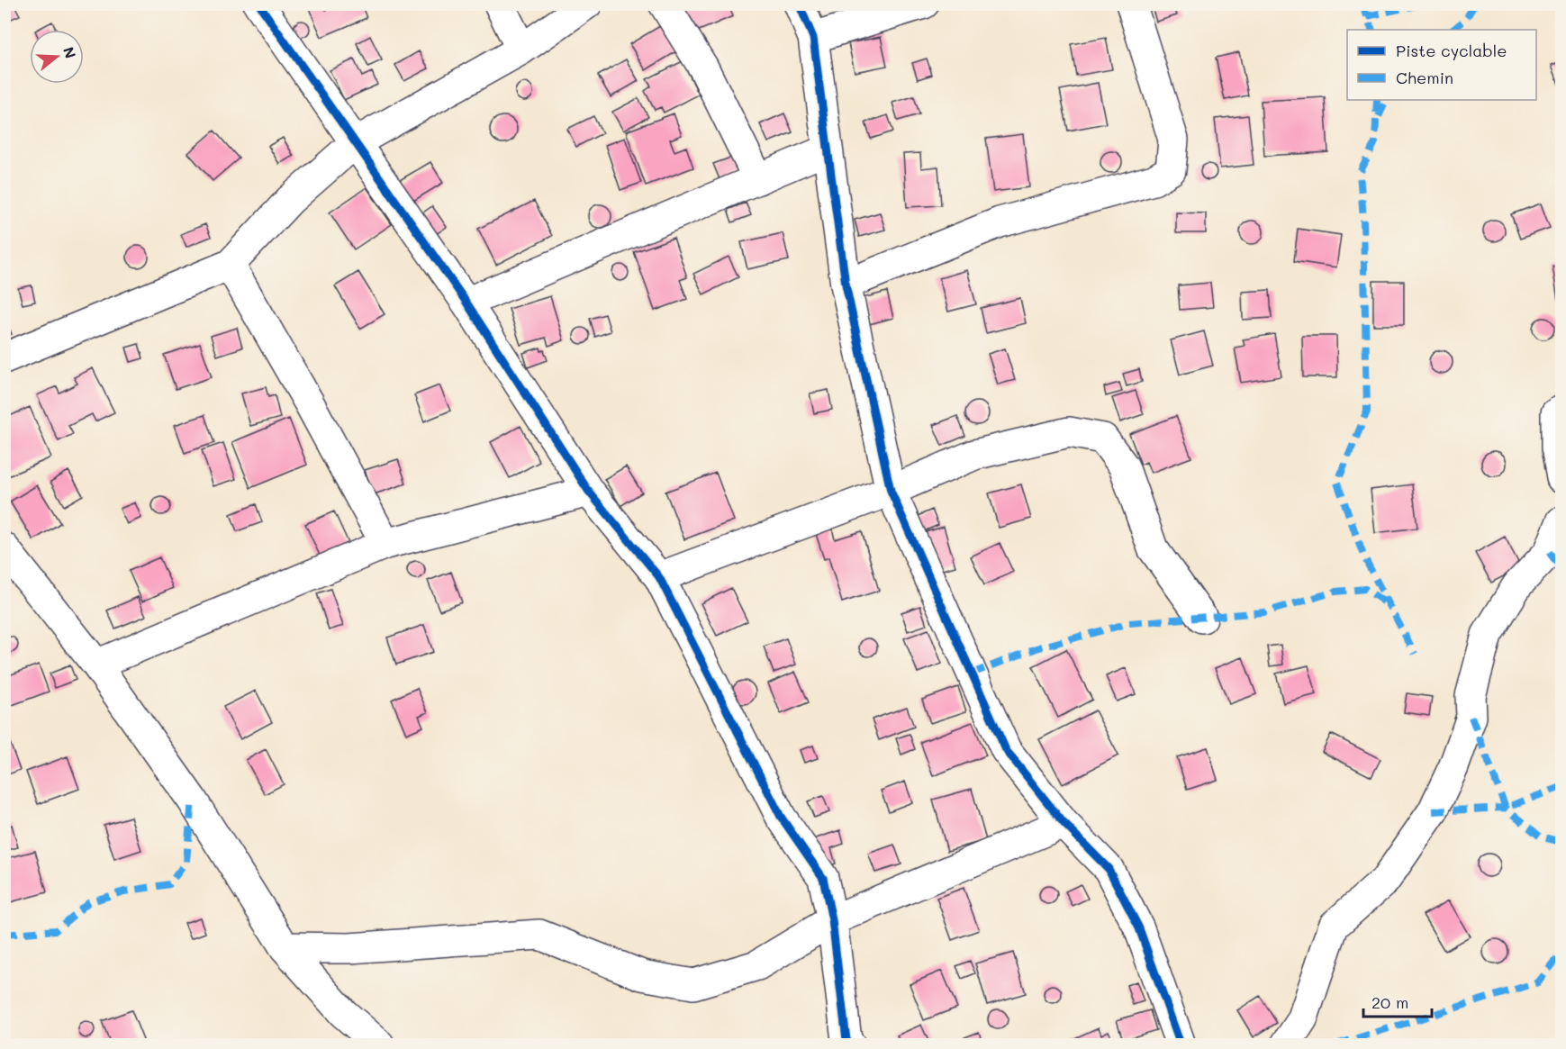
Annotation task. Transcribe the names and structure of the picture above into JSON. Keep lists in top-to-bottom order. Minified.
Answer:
{"legend":["Piste cyclable","Chemin"],"scale_bar":"20 m","north":"right"}
